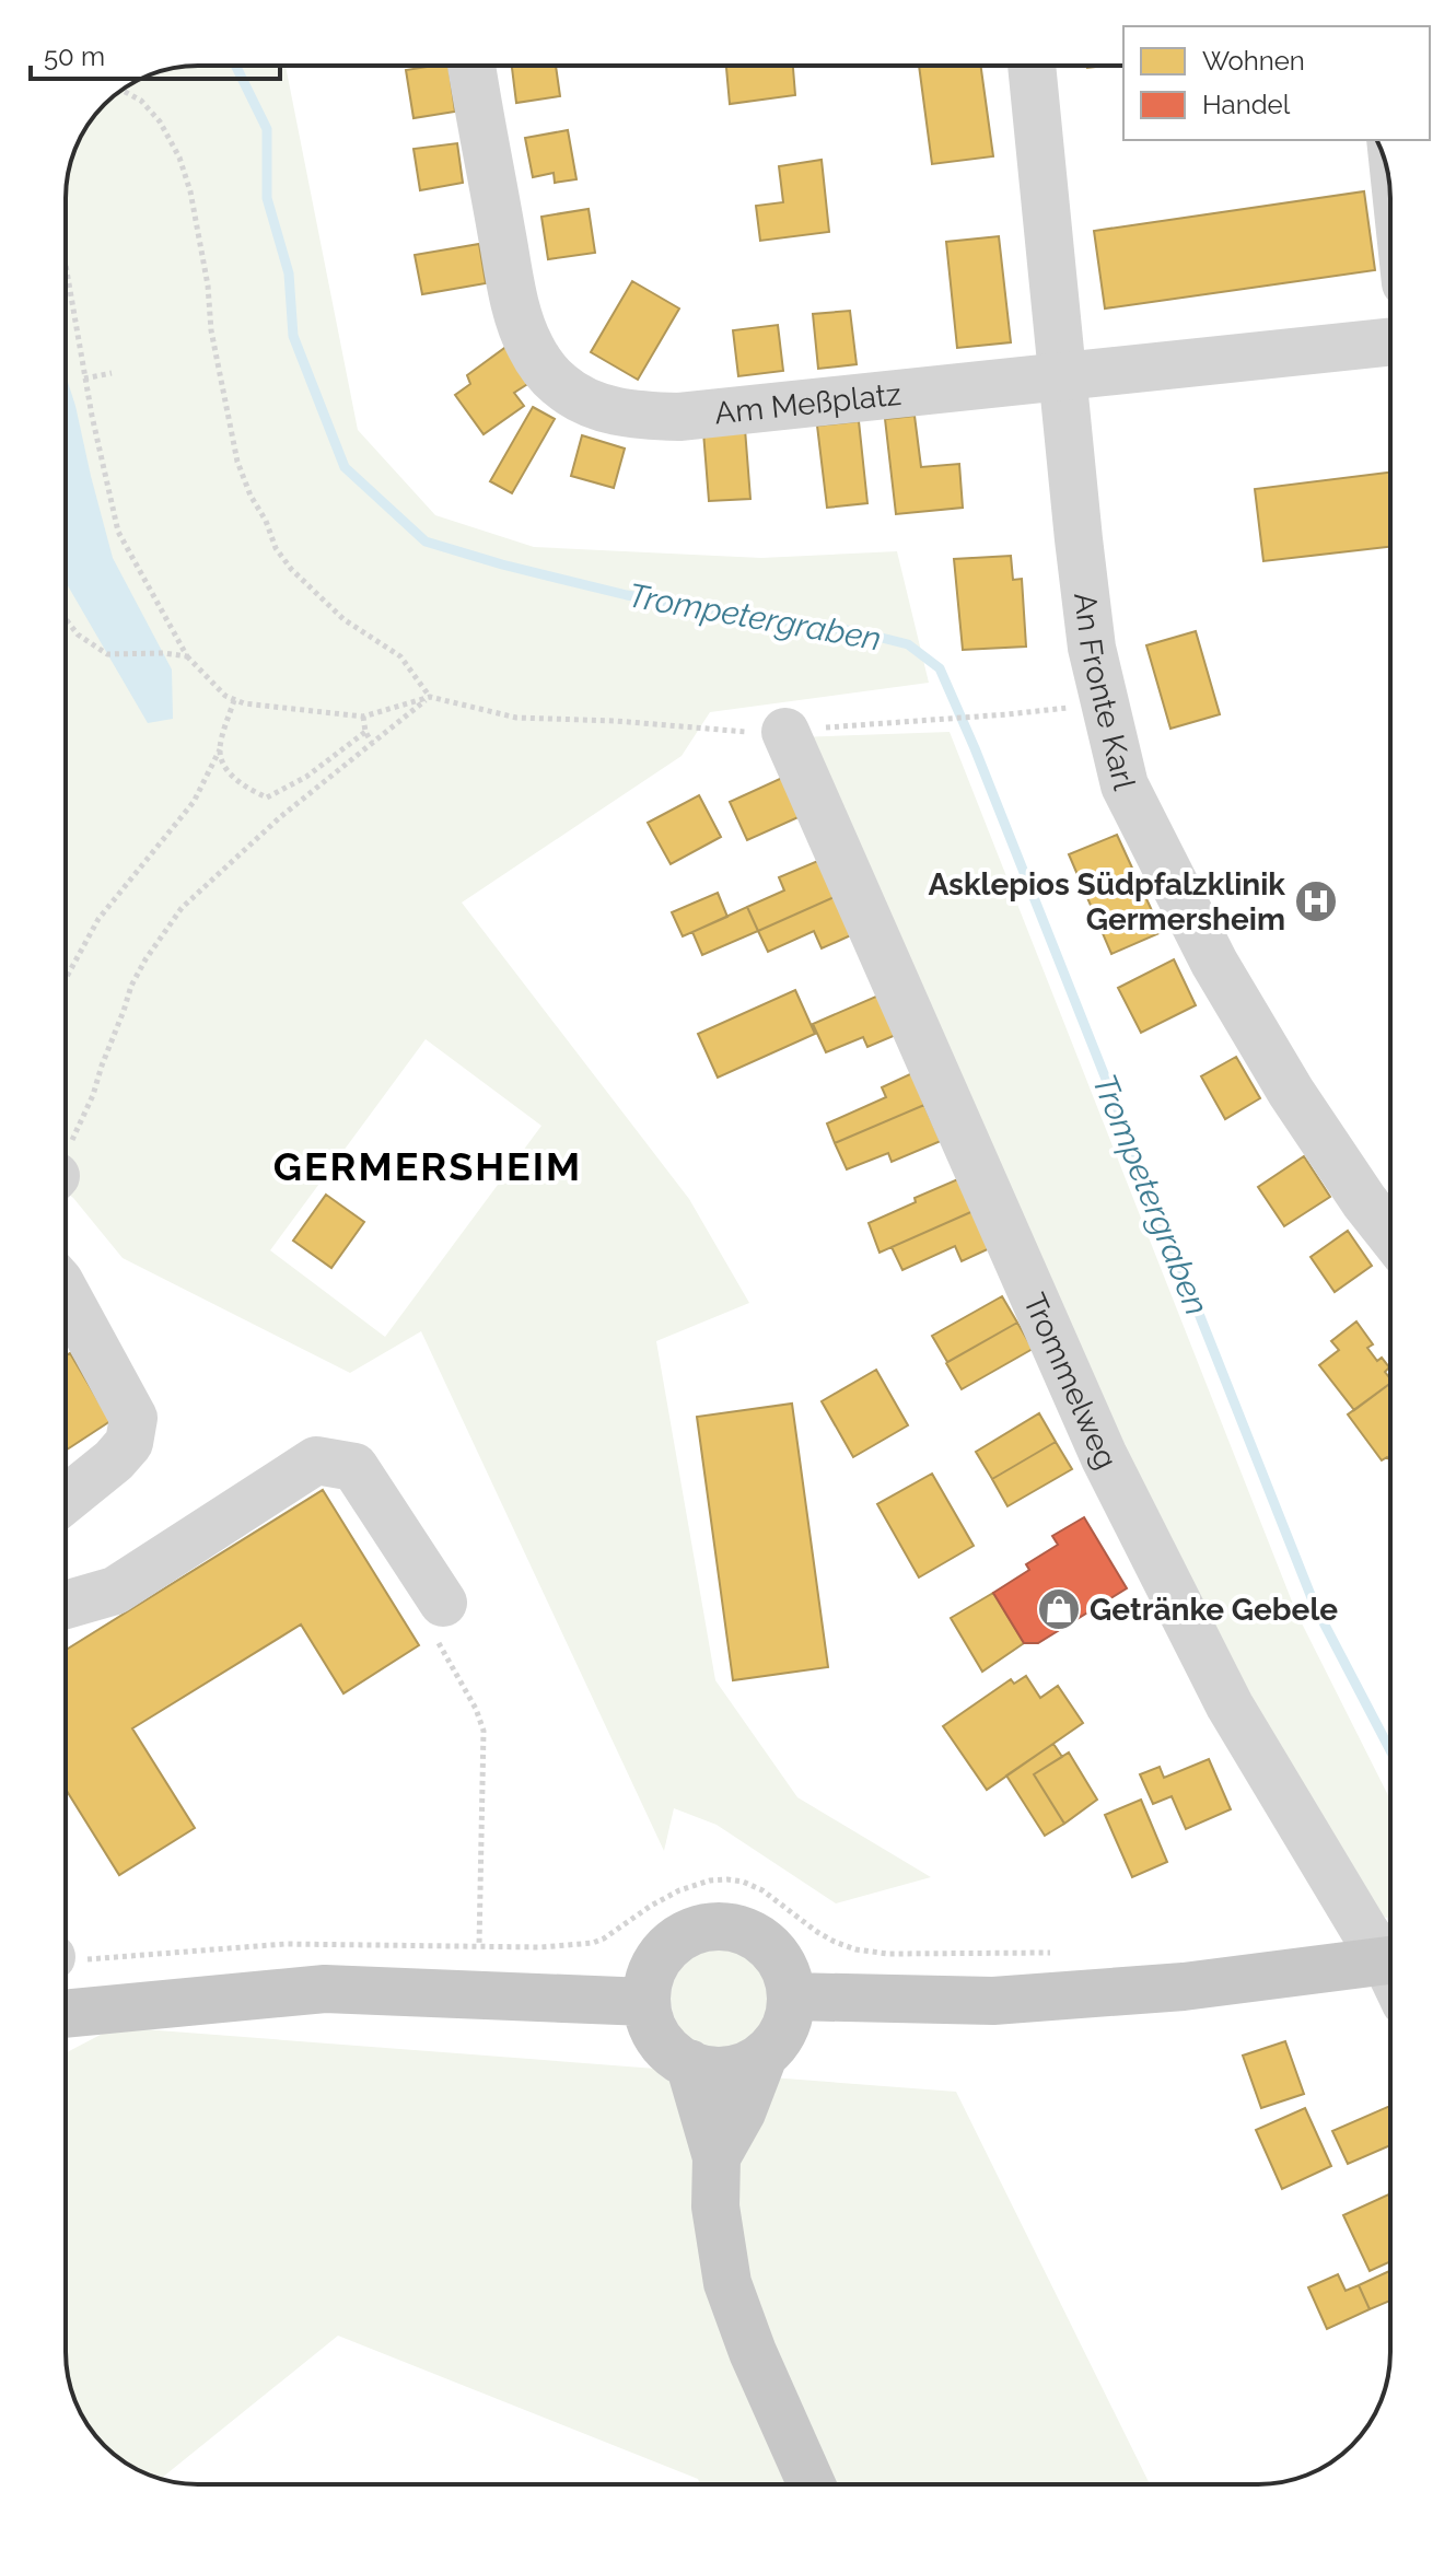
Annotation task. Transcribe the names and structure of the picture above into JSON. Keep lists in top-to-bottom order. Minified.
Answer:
{"streets":{"street":["Am Meßplatz","An Fronte Karl","Trommelweg"]},"crossings":[["Am Meßplatz","An Fronte Karl"]],"districts":["GERMERSHEIM"],"water":["Trompetergraben"],"places":{"hospital":["Asklepios Südpfalzklinik Germersheim"],"shop":["Getränke Gebele"]},"legend":["Wohnen","Handel"],"scale_bar":"50 m"}
